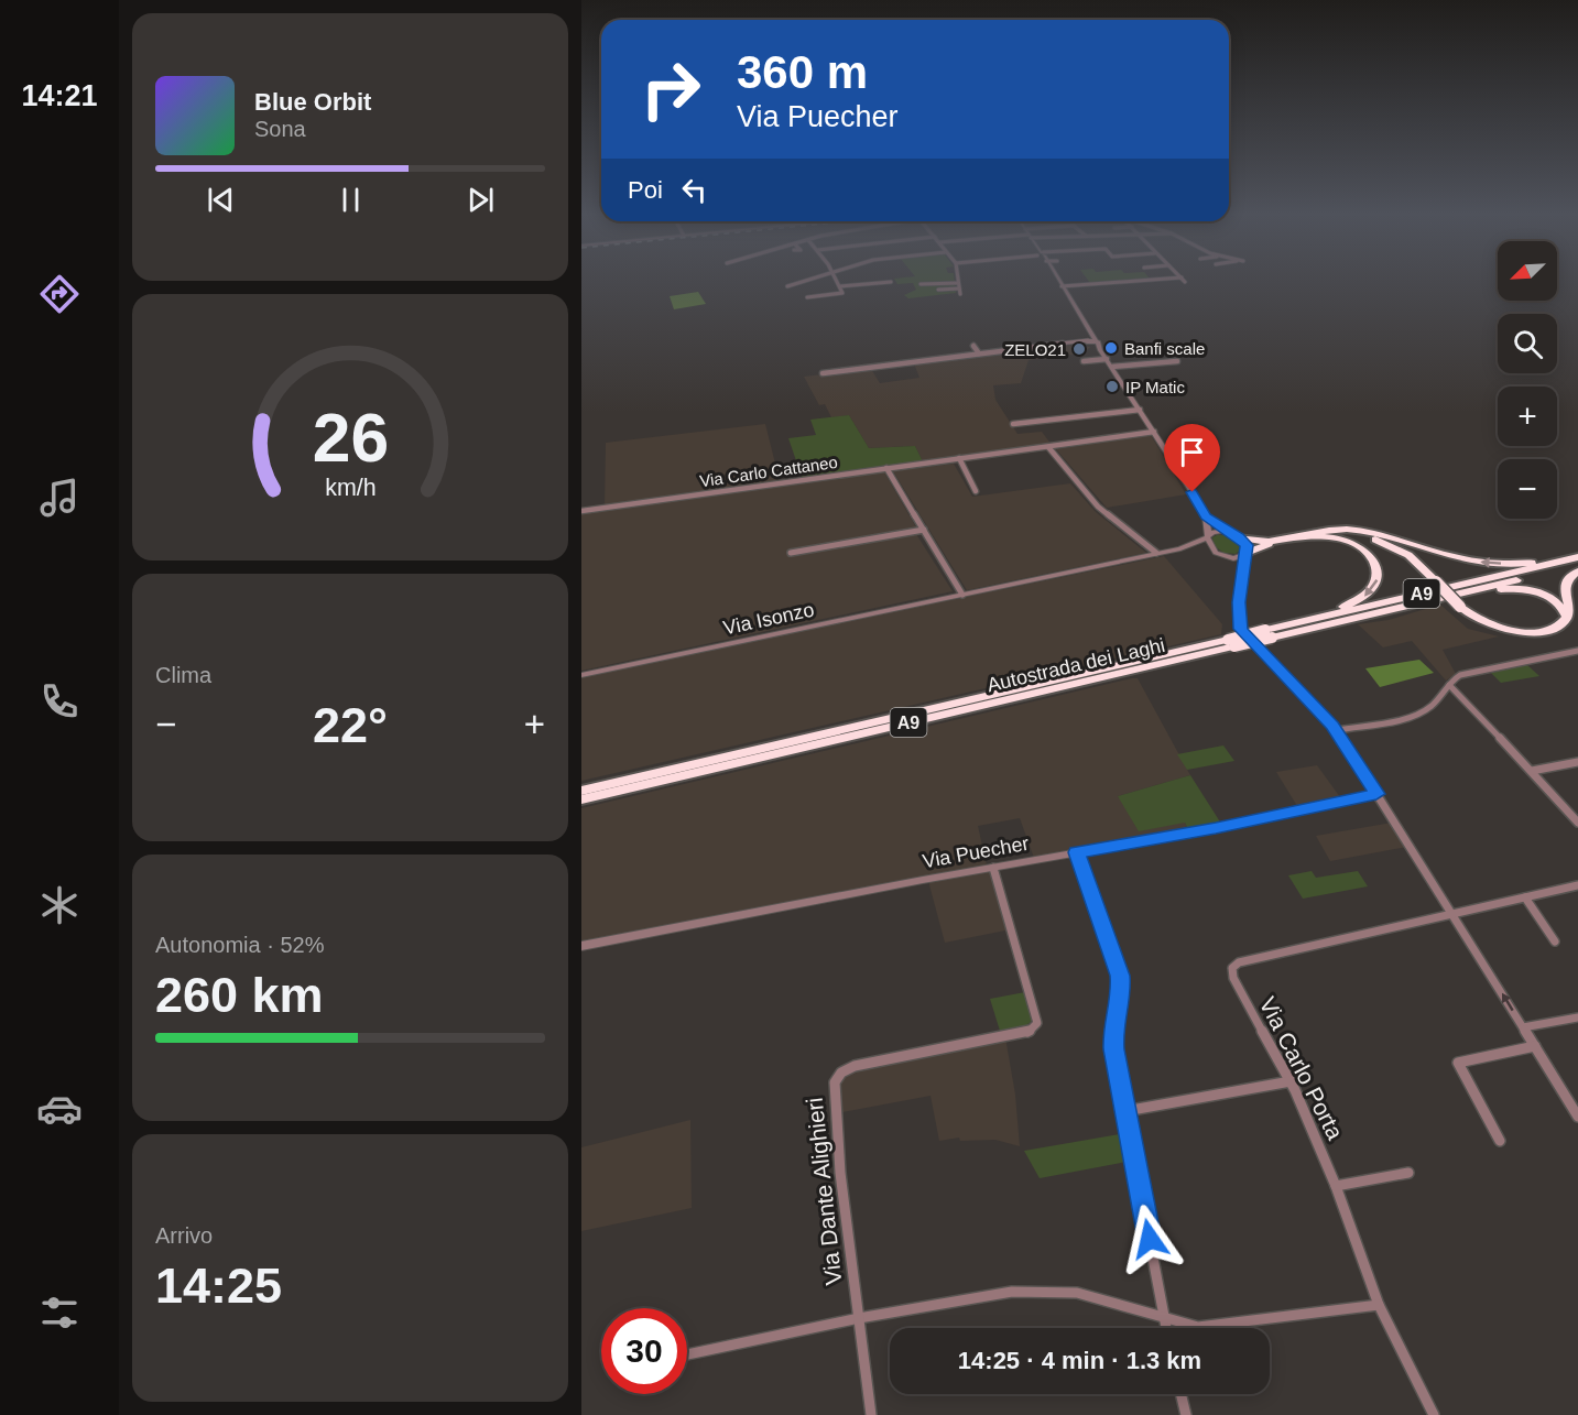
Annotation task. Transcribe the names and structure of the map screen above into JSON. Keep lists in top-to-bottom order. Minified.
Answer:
{"streets":{"highway":["A9","Autostrada dei Laghi"],"street":["Via Carlo Cattaneo","Via Isonzo","Via Puecher","Via Carlo Porta","Via Dante Alighieri"]},"crossings":[["Via Puecher","Via Dante Alighieri"]],"places":["Banfi scale","ZELO21","IP Matic"],"north":"bottom left","page":{"tabs":"14:21","turn":["360 m","Via Puecher"],"song":["Blue Orbit","Sona"],"then":"Poi","map_buttons":["+","−"],"tile":["Clima",["Autonomia · 52%","260 km"],["Arrivo","14:25"]],"heat":["−","22°","+"],"limit":"30","trip":"14:25 · 4 min · 1.3 km","gauge":["26","km/h"]}}
